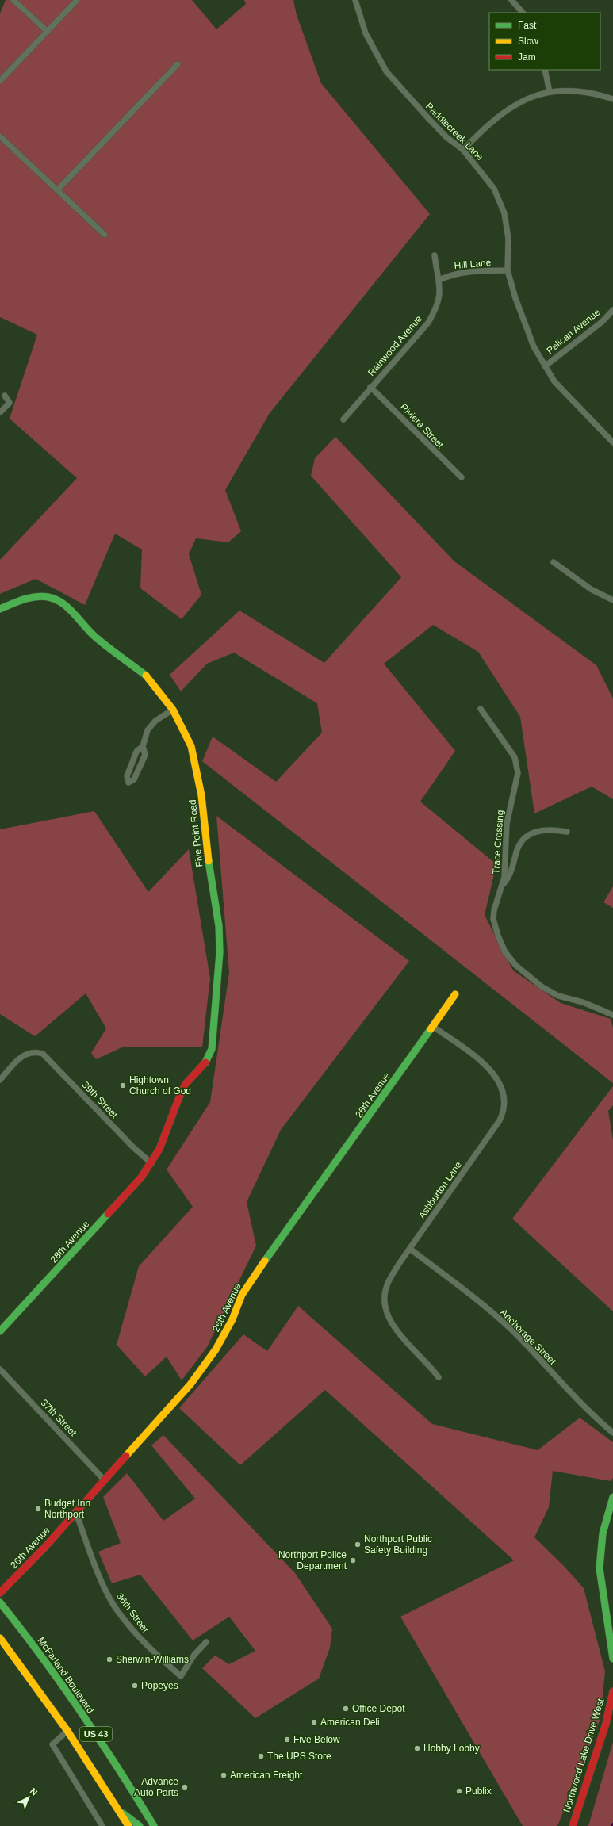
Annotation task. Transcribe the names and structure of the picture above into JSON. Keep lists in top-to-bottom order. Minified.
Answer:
{"streets":{"main road":["Five Point Road","26th Avenue","28th Avenue","McFarland Boulevard","US 43","Northwood Lake Drive West"],"street":["Paddlecreek Lane","Hill Lane","Pelican Avenue","Rainwood Avenue","Riviera Street","Trace Crossing","39th Street","Ashburton Lane","Anchorage Street","37th Street","36th Street"]},"crossings":[["Paddlecreek Lane","Hill Lane"],["Paddlecreek Lane","Pelican Avenue"],["Hill Lane","Rainwood Avenue"],["Rainwood Avenue","Riviera Street"],["Five Point Road","39th Street"],["Five Point Road","28th Avenue"],["26th Avenue","Ashburton Lane"],["26th Avenue","37th Street"],["26th Avenue","36th Street"],["39th Street","28th Avenue"],["Ashburton Lane","Anchorage Street"]],"places":["Hightown Church of God","Budget Inn Northport","Northport Public Safety Building","Northport Police Department","Sherwin-Williams","Popeyes","Office Depot","American Deli","Five Below","Hobby Lobby","The UPS Store","American Freight","Advance Auto Parts","Publix"],"legend":["Fast","Slow","Jam"],"north":"top right"}
